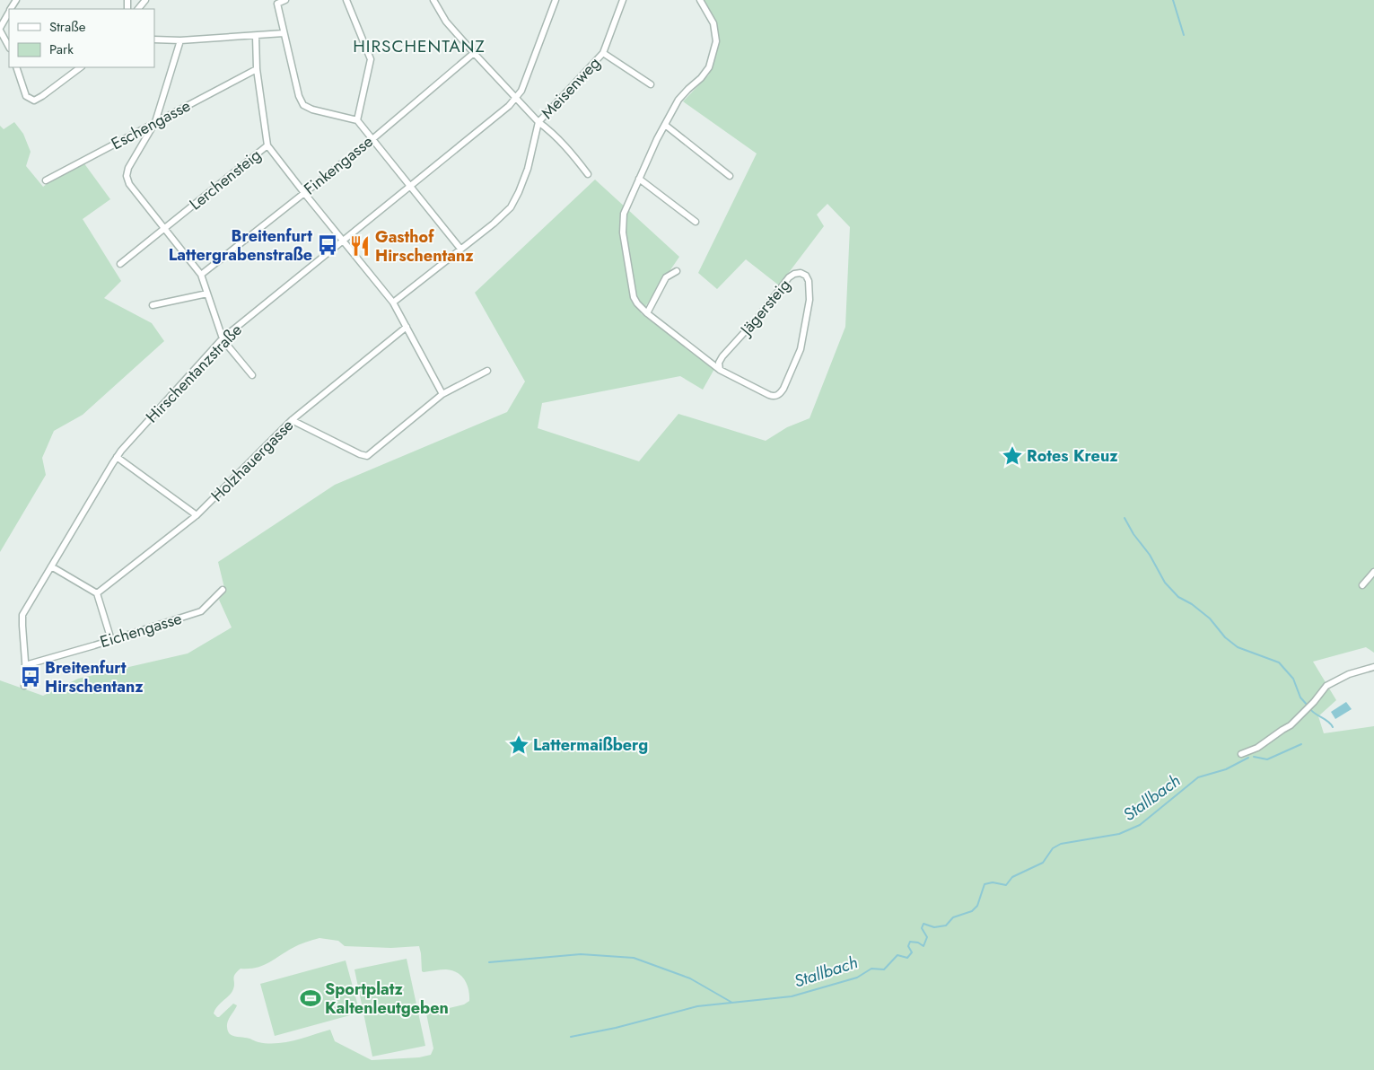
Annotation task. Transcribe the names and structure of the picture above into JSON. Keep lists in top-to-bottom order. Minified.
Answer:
{"streets":{"street":["Meisenweg","Eschengasse","Finkengasse","Lerchensteig","Jägersteig","Hirschentanzstraße","Holzhauergasse","Eichengasse"]},"crossings":[["Meisenweg","Finkengasse"],["Meisenweg","Hirschentanzstraße"],["Hirschentanzstraße","Eichengasse"]],"districts":["HIRSCHENTANZ"],"water":["Stallbach"],"places":{"bus stop":["Breitenfurt Lattergrabenstraße","Breitenfurt Hirschentanz"],"restaurant":["Gasthof Hirschentanz"],"place":["Rotes Kreuz","Lattermaißberg"],"sports":["Sportplatz Kaltenleutgeben"]},"legend":["Straße","Park"]}
